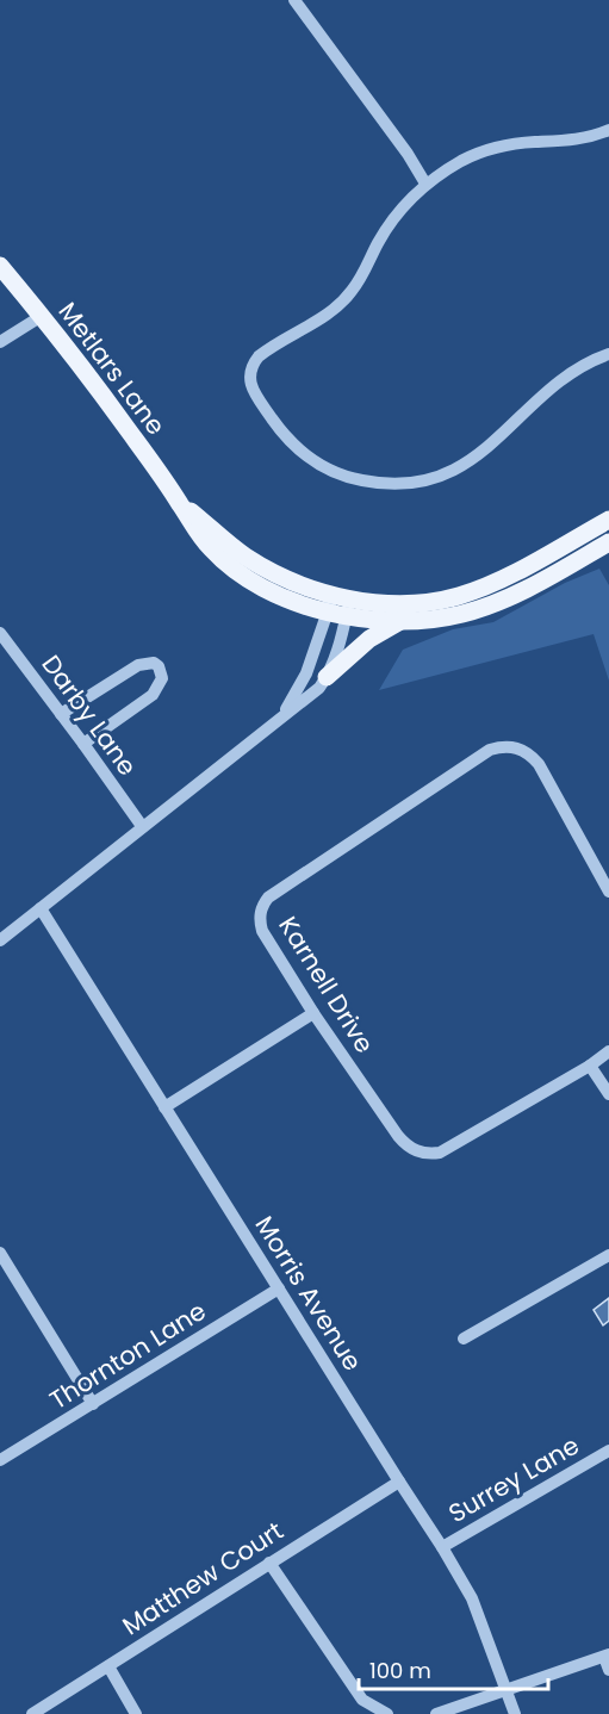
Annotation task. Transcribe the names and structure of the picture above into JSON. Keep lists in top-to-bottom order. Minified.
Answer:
{"streets":{"main road":["Metlars Lane"],"street":["Darby Lane","Karnell Drive","Morris Avenue","Thornton Lane","Surrey Lane","Matthew Court"]},"crossings":[["Morris Avenue","Thornton Lane"],["Morris Avenue","Surrey Lane"],["Morris Avenue","Matthew Court"]],"scale_bar":"100 m"}
